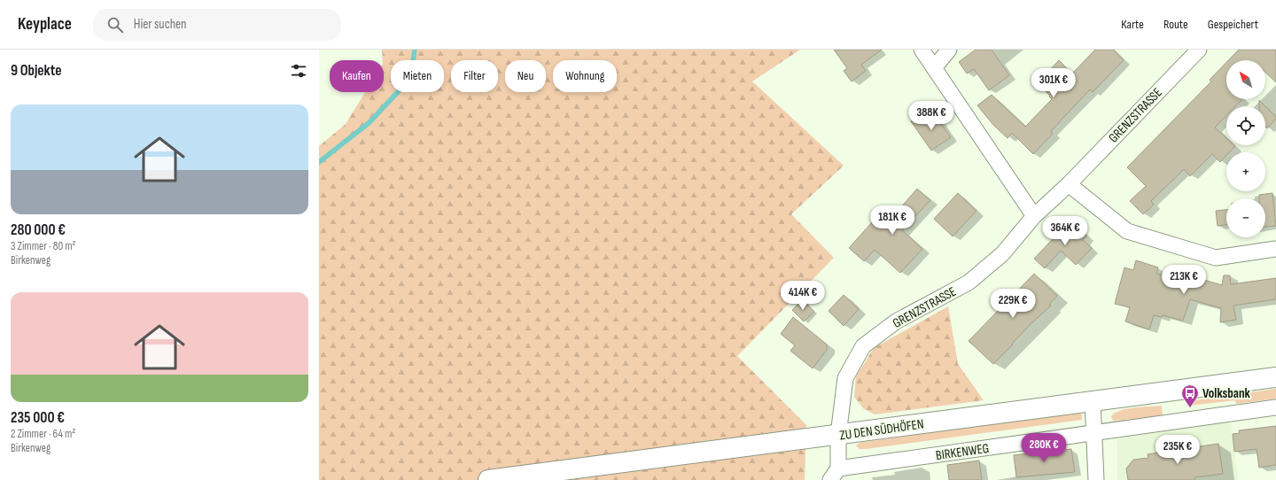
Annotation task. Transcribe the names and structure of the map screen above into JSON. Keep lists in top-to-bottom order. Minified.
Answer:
{"streets":{"street":["GRENZSTRASSE","ZU DEN SÜDHÖFEN","BIRKENWEG"]},"crossings":[["GRENZSTRASSE","ZU DEN SÜDHÖFEN"],["GRENZSTRASSE","BIRKENWEG"]],"places":{"bus stop":["Volksbank"]},"north":"top left","page":{"header":"Keyplace","search":"Hier suchen","nav":["Karte","Route","Gespeichert"],"heading":"9 Objekte","map_buttons":["+","−"],"chip":["Kaufen","Mieten","Filter","Neu","Wohnung"],"price":["301K €","388K €","181K €","364K €","213K €","414K €","229K €","280K €","235K €"],"list":[{"name":"280 000 €","note":"3 Zimmer · 80 m² · Birkenweg"},{"name":"235 000 €","note":"2 Zimmer · 64 m² · Birkenweg"}]}}
